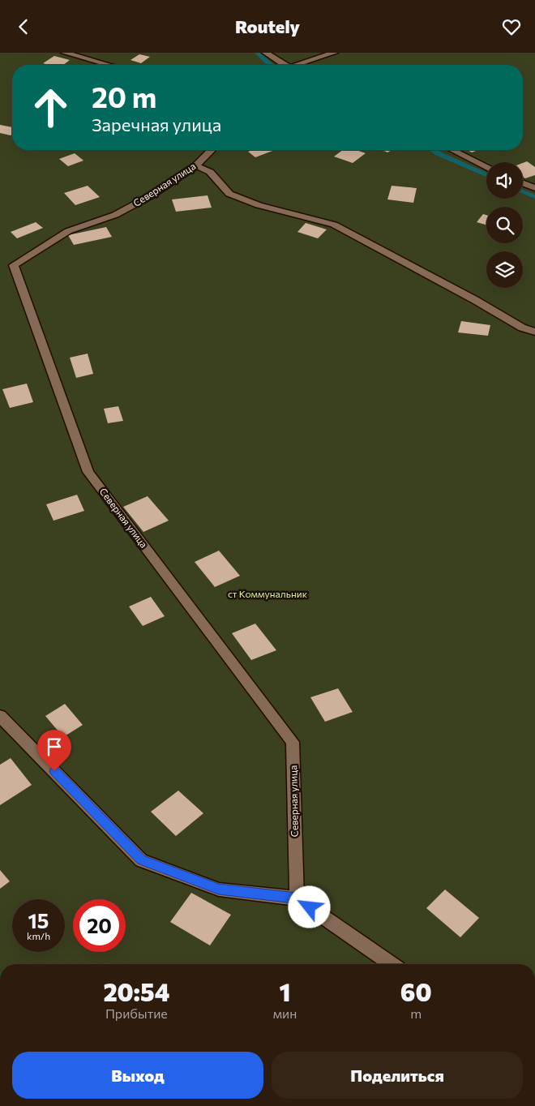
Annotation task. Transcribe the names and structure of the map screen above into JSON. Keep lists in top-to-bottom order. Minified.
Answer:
{"streets":{"street":["Северная улица"]},"parks":["ст Коммунальник"],"page":{"header":"Routely","turn":["20 m","Заречная улица"],"speed":"15 km/h","limit":"20","eta":["20:54","Прибытие","1","мин","60","m"],"buttons":["Выход","Поделиться"]}}
